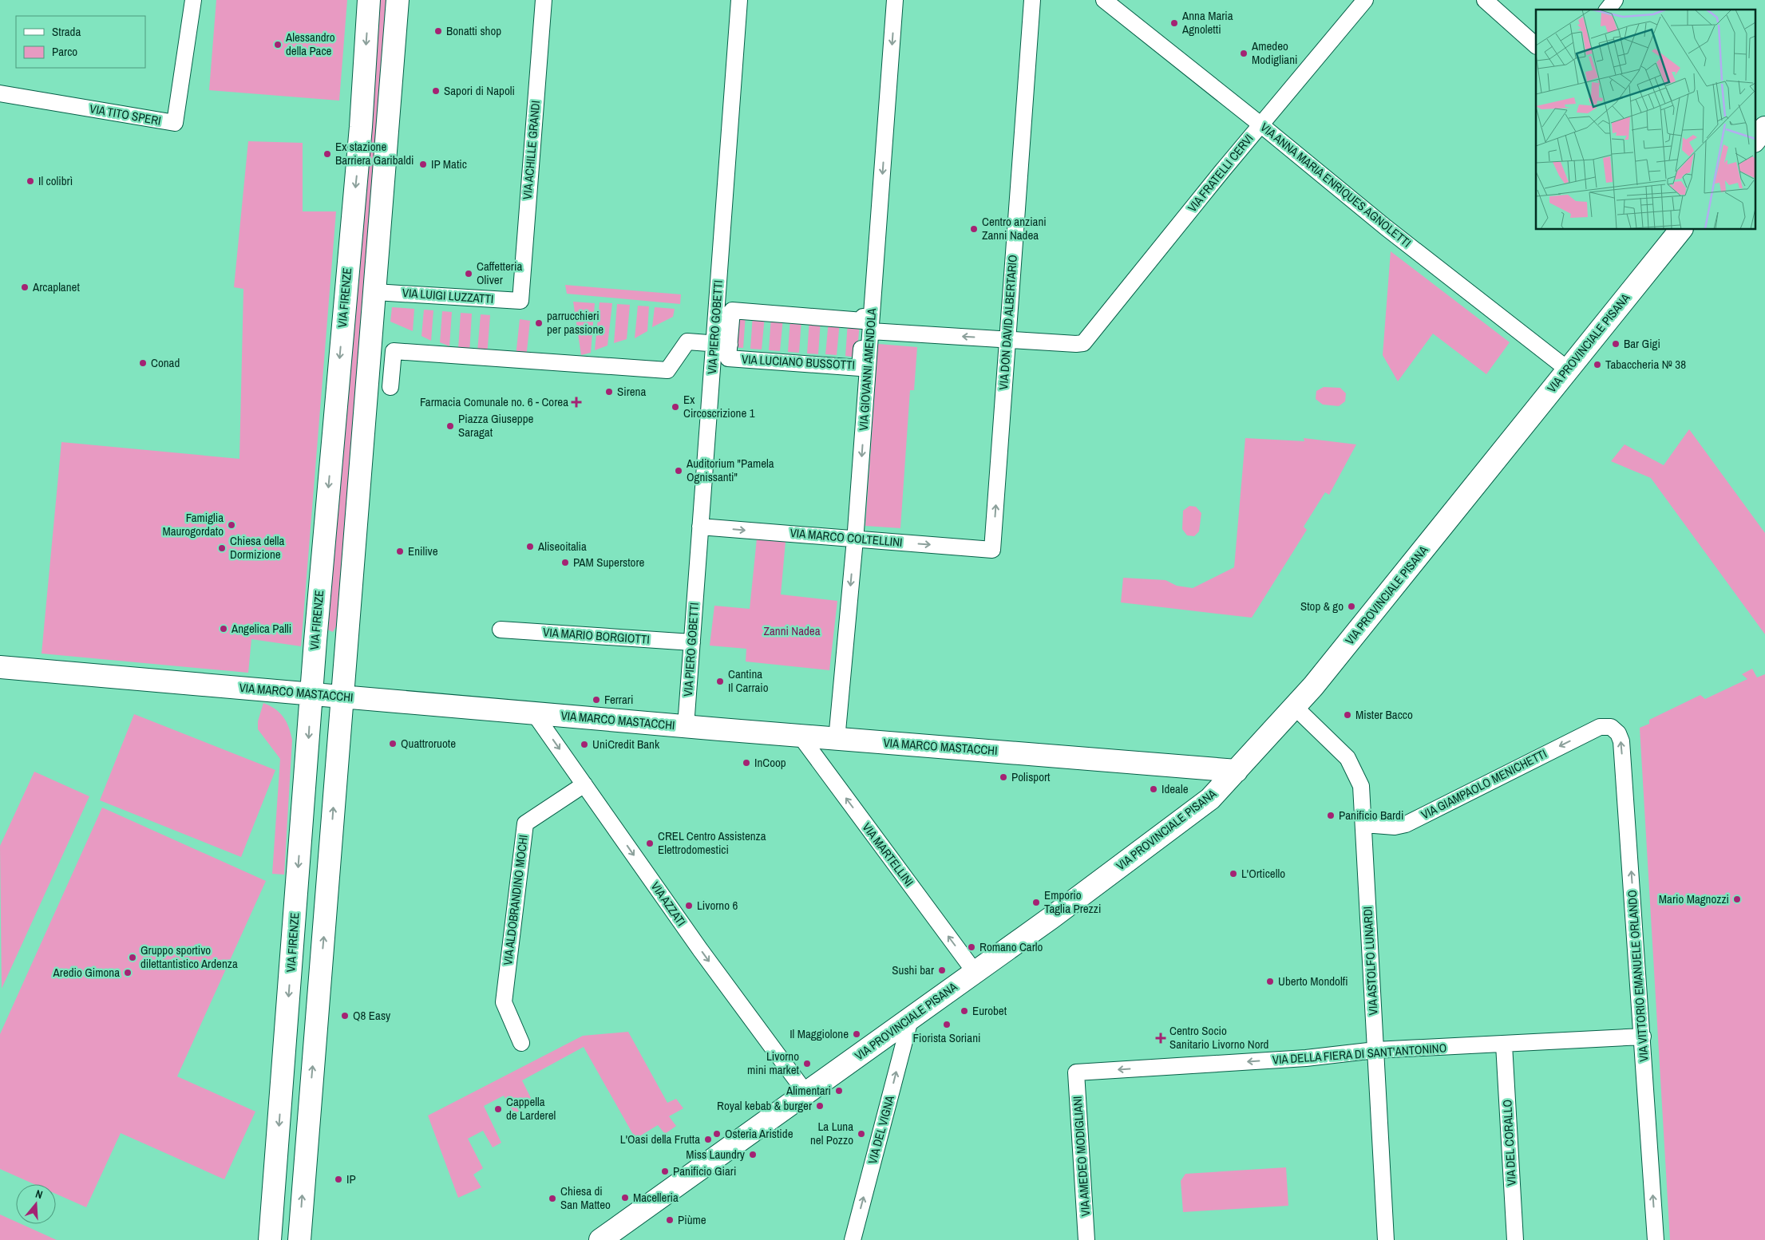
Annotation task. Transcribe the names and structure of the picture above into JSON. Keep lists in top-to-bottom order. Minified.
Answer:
{"streets":{"street":["VIA TITO SPERI","VIA ACHILLE GRANDI","VIA FRATELLI CERVI","VIA ANNA MARIA ENRIQUES AGNOLETTI","VIA LUIGI LUZZATTI","VIA FIRENZE","VIA DON DAVID ALBERTARIO","VIA PIERO GOBETTI","VIA PROVINCIALE PISANA","VIA LUCIANO BUSSOTTI","VIA GIOVANNI AMENDOLA","VIA MARCO COLTELLINI","VIA MARIO BORGIOTTI","VIA MARCO MASTACCHI","VIA GIAMPAOLO MENICHETTI","VIA MARTELLINI","VIA ALDOBRANDINO MOCHI","VIA AZZATI","VIA ASTOLFO LUNARDI","VIA VITTORIO EMANUELE ORLANDO","VIA DELLA FIERA DI SANT'ANTONINO","VIA DEL VIGNA","VIA DEL CORALLO","VIA AMEDEO MODIGLIANI"]},"crossings":[["VIA ACHILLE GRANDI","VIA LUIGI LUZZATTI"],["VIA FRATELLI CERVI","VIA ANNA MARIA ENRIQUES AGNOLETTI"],["VIA FRATELLI CERVI","VIA LUCIANO BUSSOTTI"],["VIA ANNA MARIA ENRIQUES AGNOLETTI","VIA PROVINCIALE PISANA"],["VIA FIRENZE","VIA MARCO MASTACCHI"],["VIA DON DAVID ALBERTARIO","VIA LUCIANO BUSSOTTI"],["VIA DON DAVID ALBERTARIO","VIA MARCO COLTELLINI"],["VIA PIERO GOBETTI","VIA LUCIANO BUSSOTTI"],["VIA PIERO GOBETTI","VIA MARCO COLTELLINI"],["VIA PIERO GOBETTI","VIA MARIO BORGIOTTI"],["VIA PIERO GOBETTI","VIA MARCO MASTACCHI"],["VIA PROVINCIALE PISANA","VIA MARCO MASTACCHI"],["VIA PROVINCIALE PISANA","VIA MARTELLINI"],["VIA PROVINCIALE PISANA","VIA AZZATI"],["VIA PROVINCIALE PISANA","VIA ASTOLFO LUNARDI"],["VIA PROVINCIALE PISANA","VIA DEL VIGNA"],["VIA LUCIANO BUSSOTTI","VIA GIOVANNI AMENDOLA"],["VIA GIOVANNI AMENDOLA","VIA MARCO COLTELLINI"],["VIA GIOVANNI AMENDOLA","VIA MARCO MASTACCHI"],["VIA MARCO MASTACCHI","VIA MARTELLINI"],["VIA MARCO MASTACCHI","VIA AZZATI"],["VIA GIAMPAOLO MENICHETTI","VIA ASTOLFO LUNARDI"],["VIA GIAMPAOLO MENICHETTI","VIA VITTORIO EMANUELE ORLANDO"],["VIA ALDOBRANDINO MOCHI","VIA AZZATI"],["VIA ASTOLFO LUNARDI","VIA DELLA FIERA DI SANT'ANTONINO"],["VIA VITTORIO EMANUELE ORLANDO","VIA DELLA FIERA DI SANT'ANTONINO"],["VIA DELLA FIERA DI SANT'ANTONINO","VIA DEL CORALLO"],["VIA DELLA FIERA DI SANT'ANTONINO","VIA AMEDEO MODIGLIANI"]],"one_way":["VIA DON DAVID ALBERTARIO","VIA GIOVANNI AMENDOLA","VIA MARCO COLTELLINI","VIA GIAMPAOLO MENICHETTI","VIA MARTELLINI","VIA AZZATI","VIA VITTORIO EMANUELE ORLANDO","VIA DELLA FIERA DI SANT'ANTONINO","VIA DEL VIGNA"],"parks":["Zanni Nadea"],"places":{"other":["Anna Maria Agnoletti","Bonatti shop","Alessandro della Pace","Amedeo Modigliani","Sapori di Napoli","Ex stazione Barriera Garibaldi","IP Matic","Il colibrì","Centro anziani Zanni Nadea","Caffetteria Oliver","Arcaplanet","parrucchieri per passione","Bar Gigi","Conad","Tabaccheria № 38","Sirena","Ex Circoscrizione 1","Piazza Giuseppe Saragat","Auditorium \"Pamela Ognissanti\"","Famiglia Maurogordato","Aliseoitalia","Chiesa della Dormizione","Enilive","PAM Superstore","Stop & go","Angelica Palli","Cantina Il Carraio","Ferrari","Mister Bacco","Quattroruote","UniCredit Bank","InCoop","Polisport","Ideale","Panificio Bardi","CREL Centro Assistenza Elettrodomestici","L'Orticello","Mario Magnozzi","Emporio Taglia Prezzi","Livorno 6","Romano Carlo","Gruppo sportivo dilettantistico Ardenza","Sushi bar","Aredio Gimona","Uberto Mondolfi","Eurobet","Q8 Easy","Fiorista Soriani","Il Maggiolone","Livorno mini market","Alimentari","Royal kebab & burger","Cappella de Larderel","Osteria Aristide","La Luna nel Pozzo","L'Oasi della Frutta","Miss Laundry","Panificio Giari","IP","Macelleria","Chiesa di San Matteo","Piùme"],"health":["Farmacia Comunale no. 6 - Corea","Centro Socio Sanitario Livorno Nord"]},"legend":["Strada","Parco"],"north":"top"}
